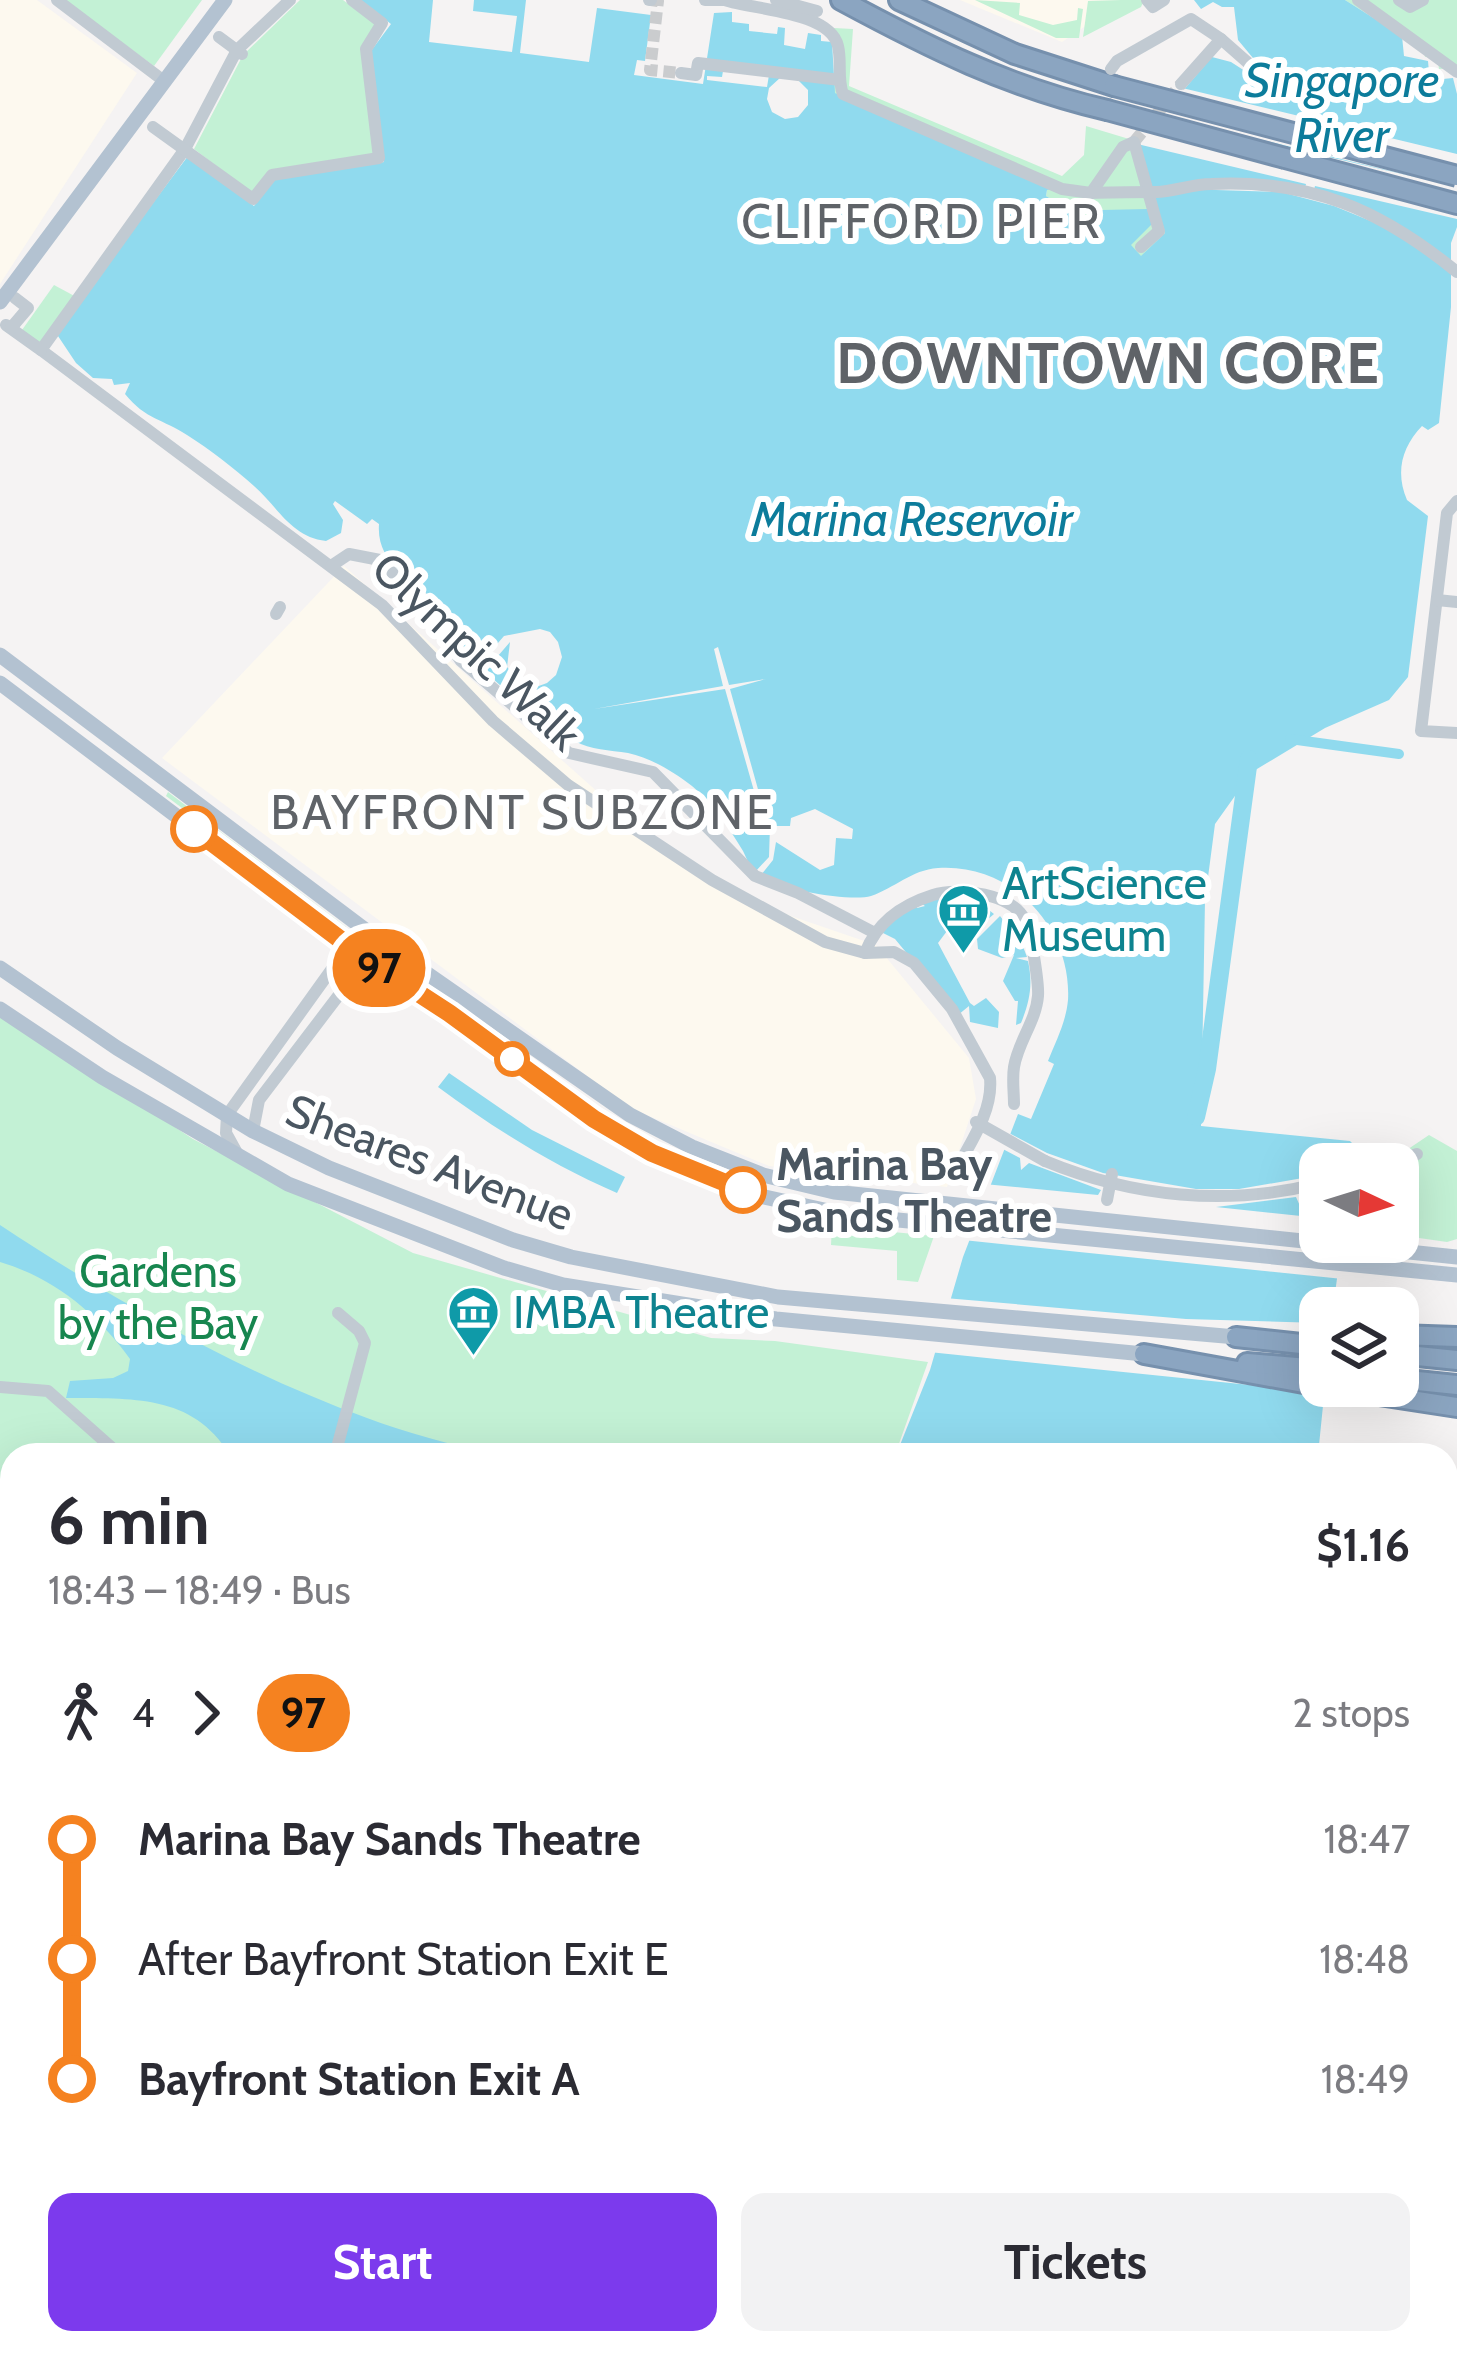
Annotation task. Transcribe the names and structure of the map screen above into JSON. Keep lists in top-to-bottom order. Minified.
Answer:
{"streets":{"main road":["Sheares Avenue"],"street":["Olympic Walk"]},"districts":["CLIFFORD PIER","DOWNTOWN CORE","BAYFRONT SUBZONE"],"water":["Singapore River","Marina Reservoir"],"parks":["Gardens by the Bay"],"places":{"museum":["ArtScience Museum","IMBA Theatre"],"other":["Marina Bay Sands Theatre"]},"lines":["bus line 97"],"north":"right","page":{"on_map":"97","heading":["6 min","18:43 – 18:49 · Bus","$1.16"],"legs":["4","97","2 stops"],"list":[{"name":"Marina Bay Sands Theatre","value":"18:47"},{"name":"After Bayfront Station Exit E","value":"18:48"},{"name":"Bayfront Station Exit A","value":"18:49"}],"buttons":["Start","Tickets"]}}
